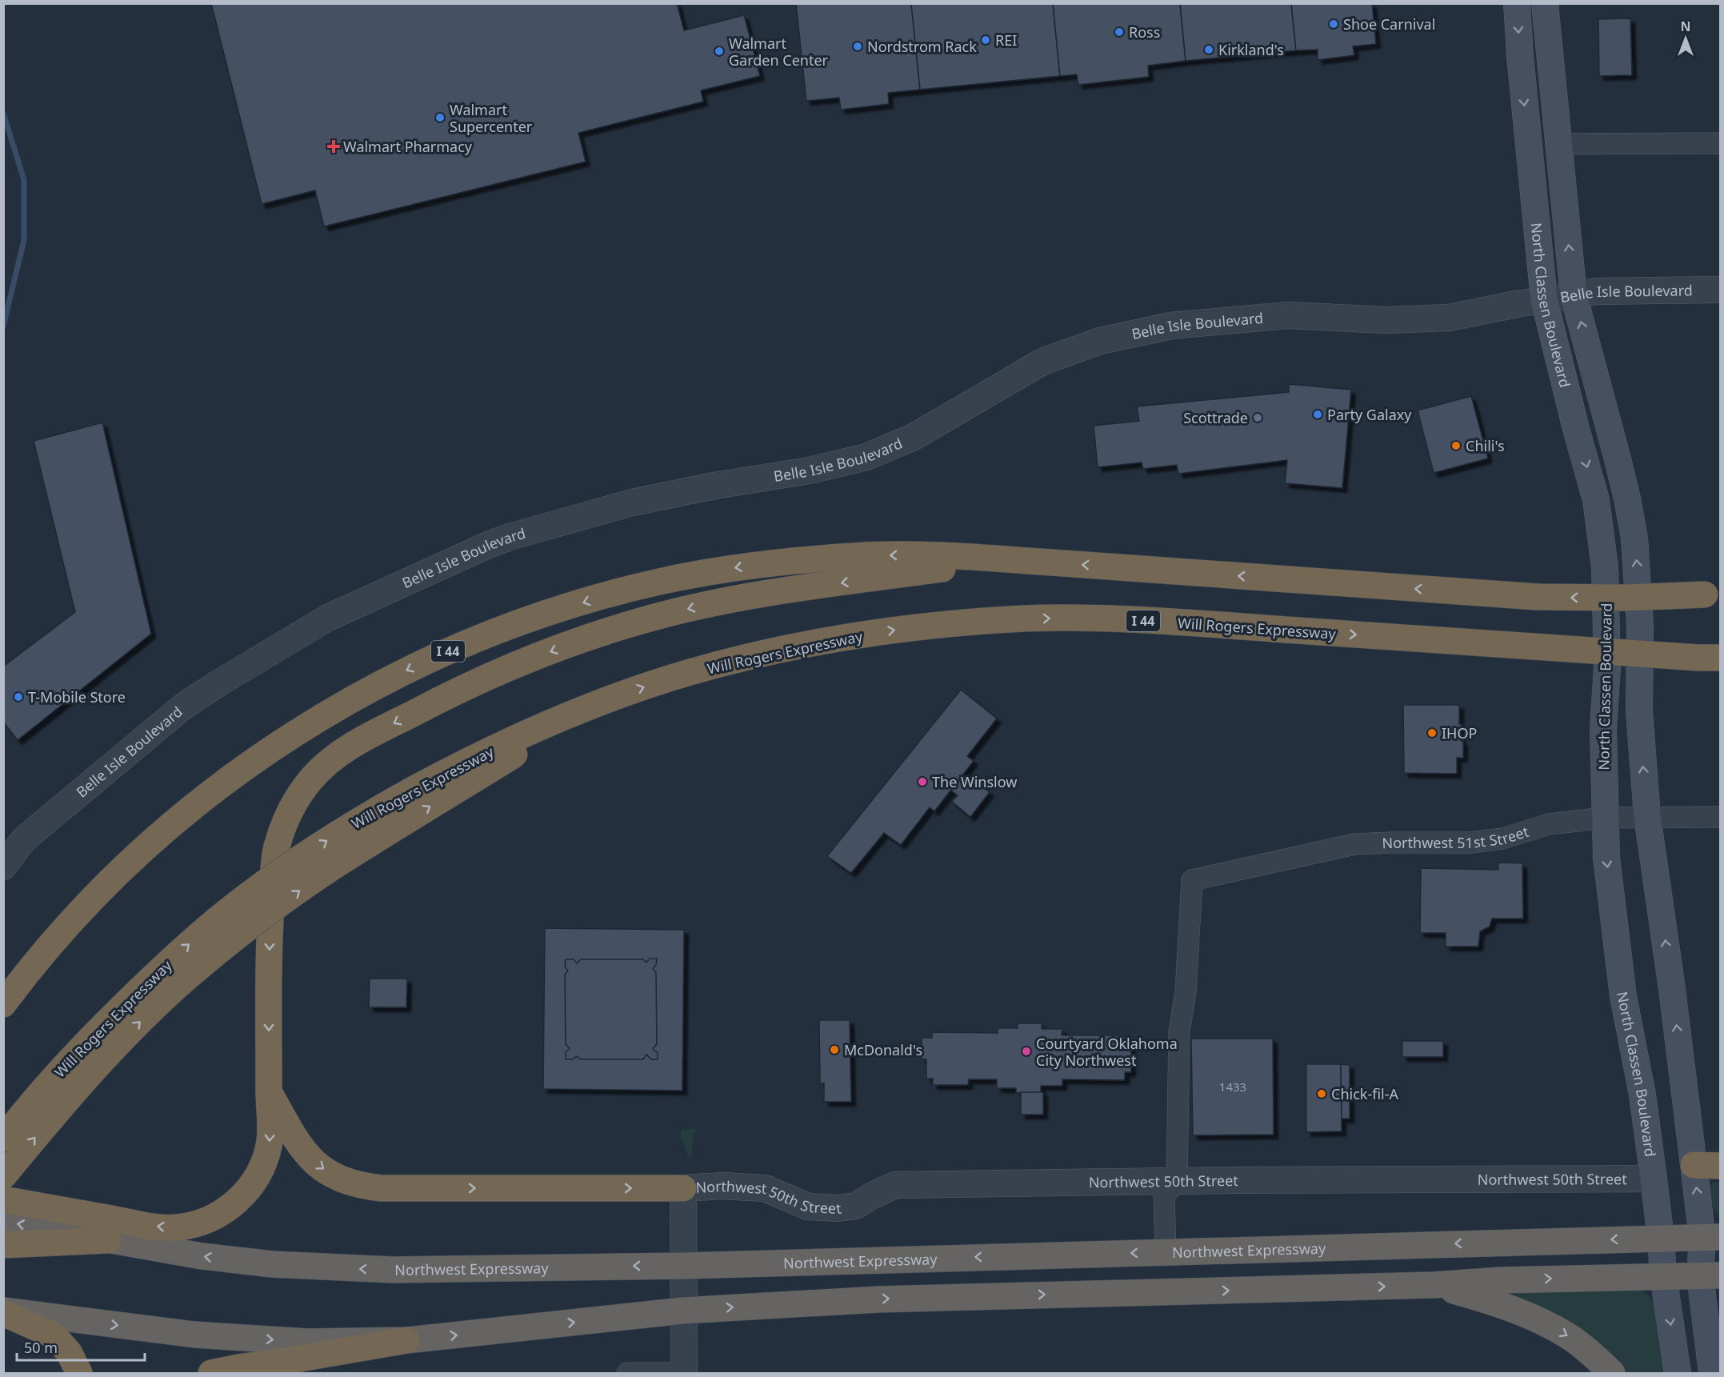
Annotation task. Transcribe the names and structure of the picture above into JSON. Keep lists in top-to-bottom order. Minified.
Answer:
{"streets":{"highway":["I 44","Will Rogers Expressway","Northwest Expressway"],"main road":["North Classen Boulevard"],"street":["Belle Isle Boulevard","Northwest 51st Street","Northwest 50th Street"]},"crossings":[["Belle Isle Boulevard","North Classen Boulevard"],["North Classen Boulevard","Northwest 51st Street"],["North Classen Boulevard","Northwest 50th Street"],["North Classen Boulevard","Northwest Expressway"],["Northwest 51st Street","Northwest 50th Street"]],"places":{"other":["Shoe Carnival","Ross","REI","Nordstrom Rack","Kirkland's","Walmart Garden Center","Walmart Supercenter","Party Galaxy","Scottrade","Chili's","T-Mobile Store","IHOP","The Winslow","McDonald's","Courtyard Oklahoma City Northwest","Chick-fil-A"],"health":["Walmart Pharmacy"]},"house_numbers":["1433"],"scale_bar":"50 m","north":"top"}
